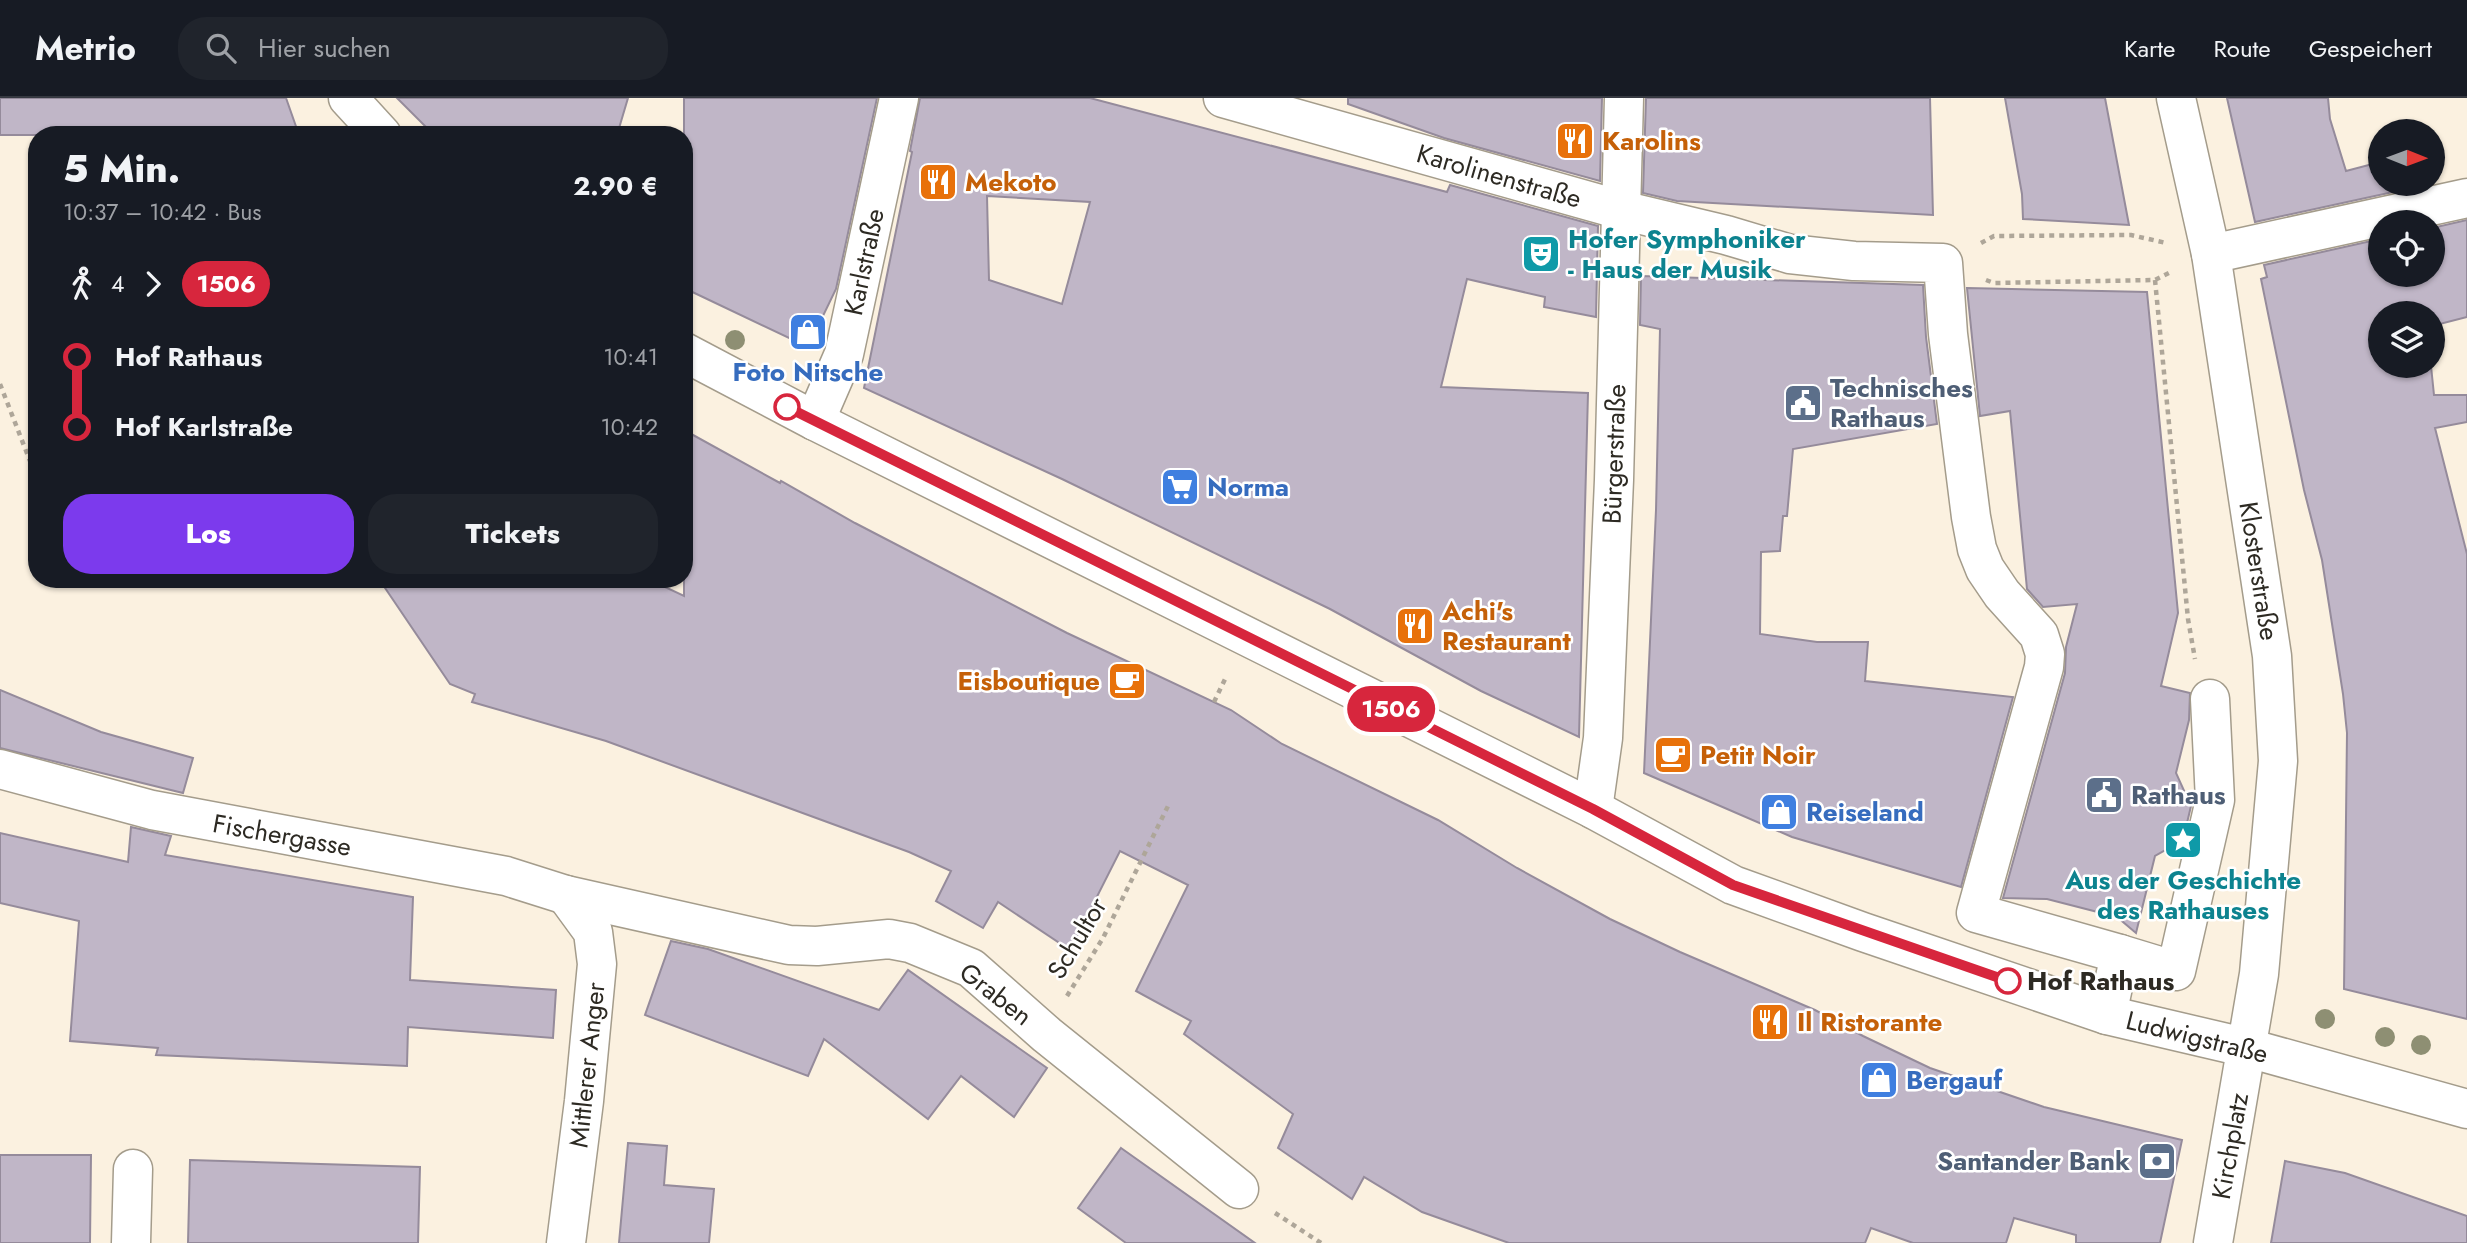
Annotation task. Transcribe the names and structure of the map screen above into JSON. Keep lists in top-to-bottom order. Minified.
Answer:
{"streets":{"street":["Karolinenstraße","Karlstraße","Bürgerstraße","Klosterstraße","Fischergasse","Graben","Ludwigstraße","Mittlerer Anger","Kirchplatz"],"path":["Schultor"]},"crossings":[["Karolinenstraße","Bürgerstraße"],["Karlstraße","Ludwigstraße"],["Bürgerstraße","Ludwigstraße"],["Klosterstraße","Ludwigstraße"],["Klosterstraße","Kirchplatz"],["Fischergasse","Graben"],["Fischergasse","Mittlerer Anger"],["Graben","Mittlerer Anger"],["Ludwigstraße","Kirchplatz"]],"places":{"restaurant":["Karolins","Mekoto","Achi's Restaurant","Il Ristorante"],"theatre":["Hofer Symphoniker - Haus der Musik"],"shop":["Foto Nitsche","Reiseland","Bergauf"],"public building":["Technisches Rathaus","Rathaus"],"supermarket":["Norma"],"cafe":["Eisboutique","Petit Noir"],"place":["Aus der Geschichte des Rathauses"],"other":["Hof Rathaus"],"bank":["Santander Bank"]},"lines":["bus line 1506"],"north":"right","page":{"header":"Metrio","search":"Hier suchen","nav":["Karte","Route","Gespeichert"],"on_map":"1506","heading":["5 Min.","10:37 – 10:42 · Bus","2.90 €"],"legs":["4","1506"],"list":[{"name":"Hof Rathaus","value":"10:41"},{"name":"Hof Karlstraße","value":"10:42"}],"buttons":["Los","Tickets"]}}
